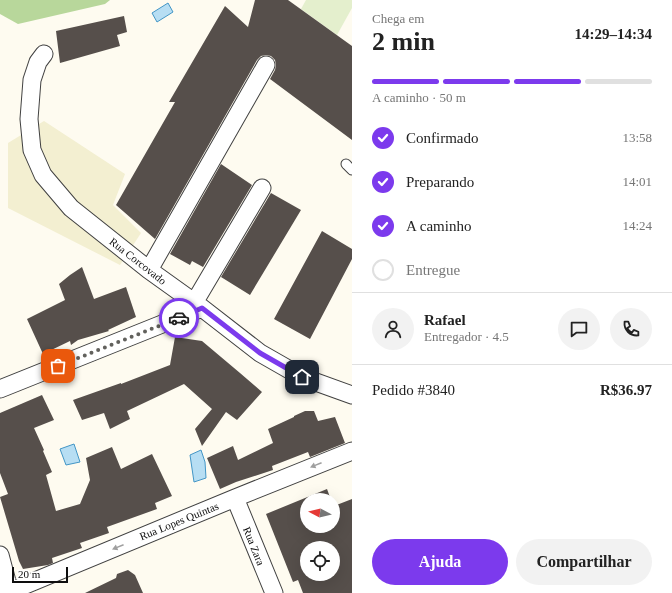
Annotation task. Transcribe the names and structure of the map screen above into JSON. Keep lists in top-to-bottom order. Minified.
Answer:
{"streets":{"street":["Rua Corcovado","Rua Lopes Quintas","Rua Zara"]},"crossings":[["Rua Lopes Quintas","Rua Zara"]],"one_way":["Rua Lopes Quintas"],"scale_bar":"20 m","north":"left","page":{"heading":["2 min","Chega em","14:29–14:34"],"panel":["Rafael","Entregador · 4.5","Pedido #3840","R$36.97"],"bar":"A caminho · 50 m","list":[["Confirmado","13:58"],["Preparando","14:01"],["A caminho","14:24"],"Entregue"],"buttons":["Ajuda","Compartilhar"],"scale":"20 m"}}
